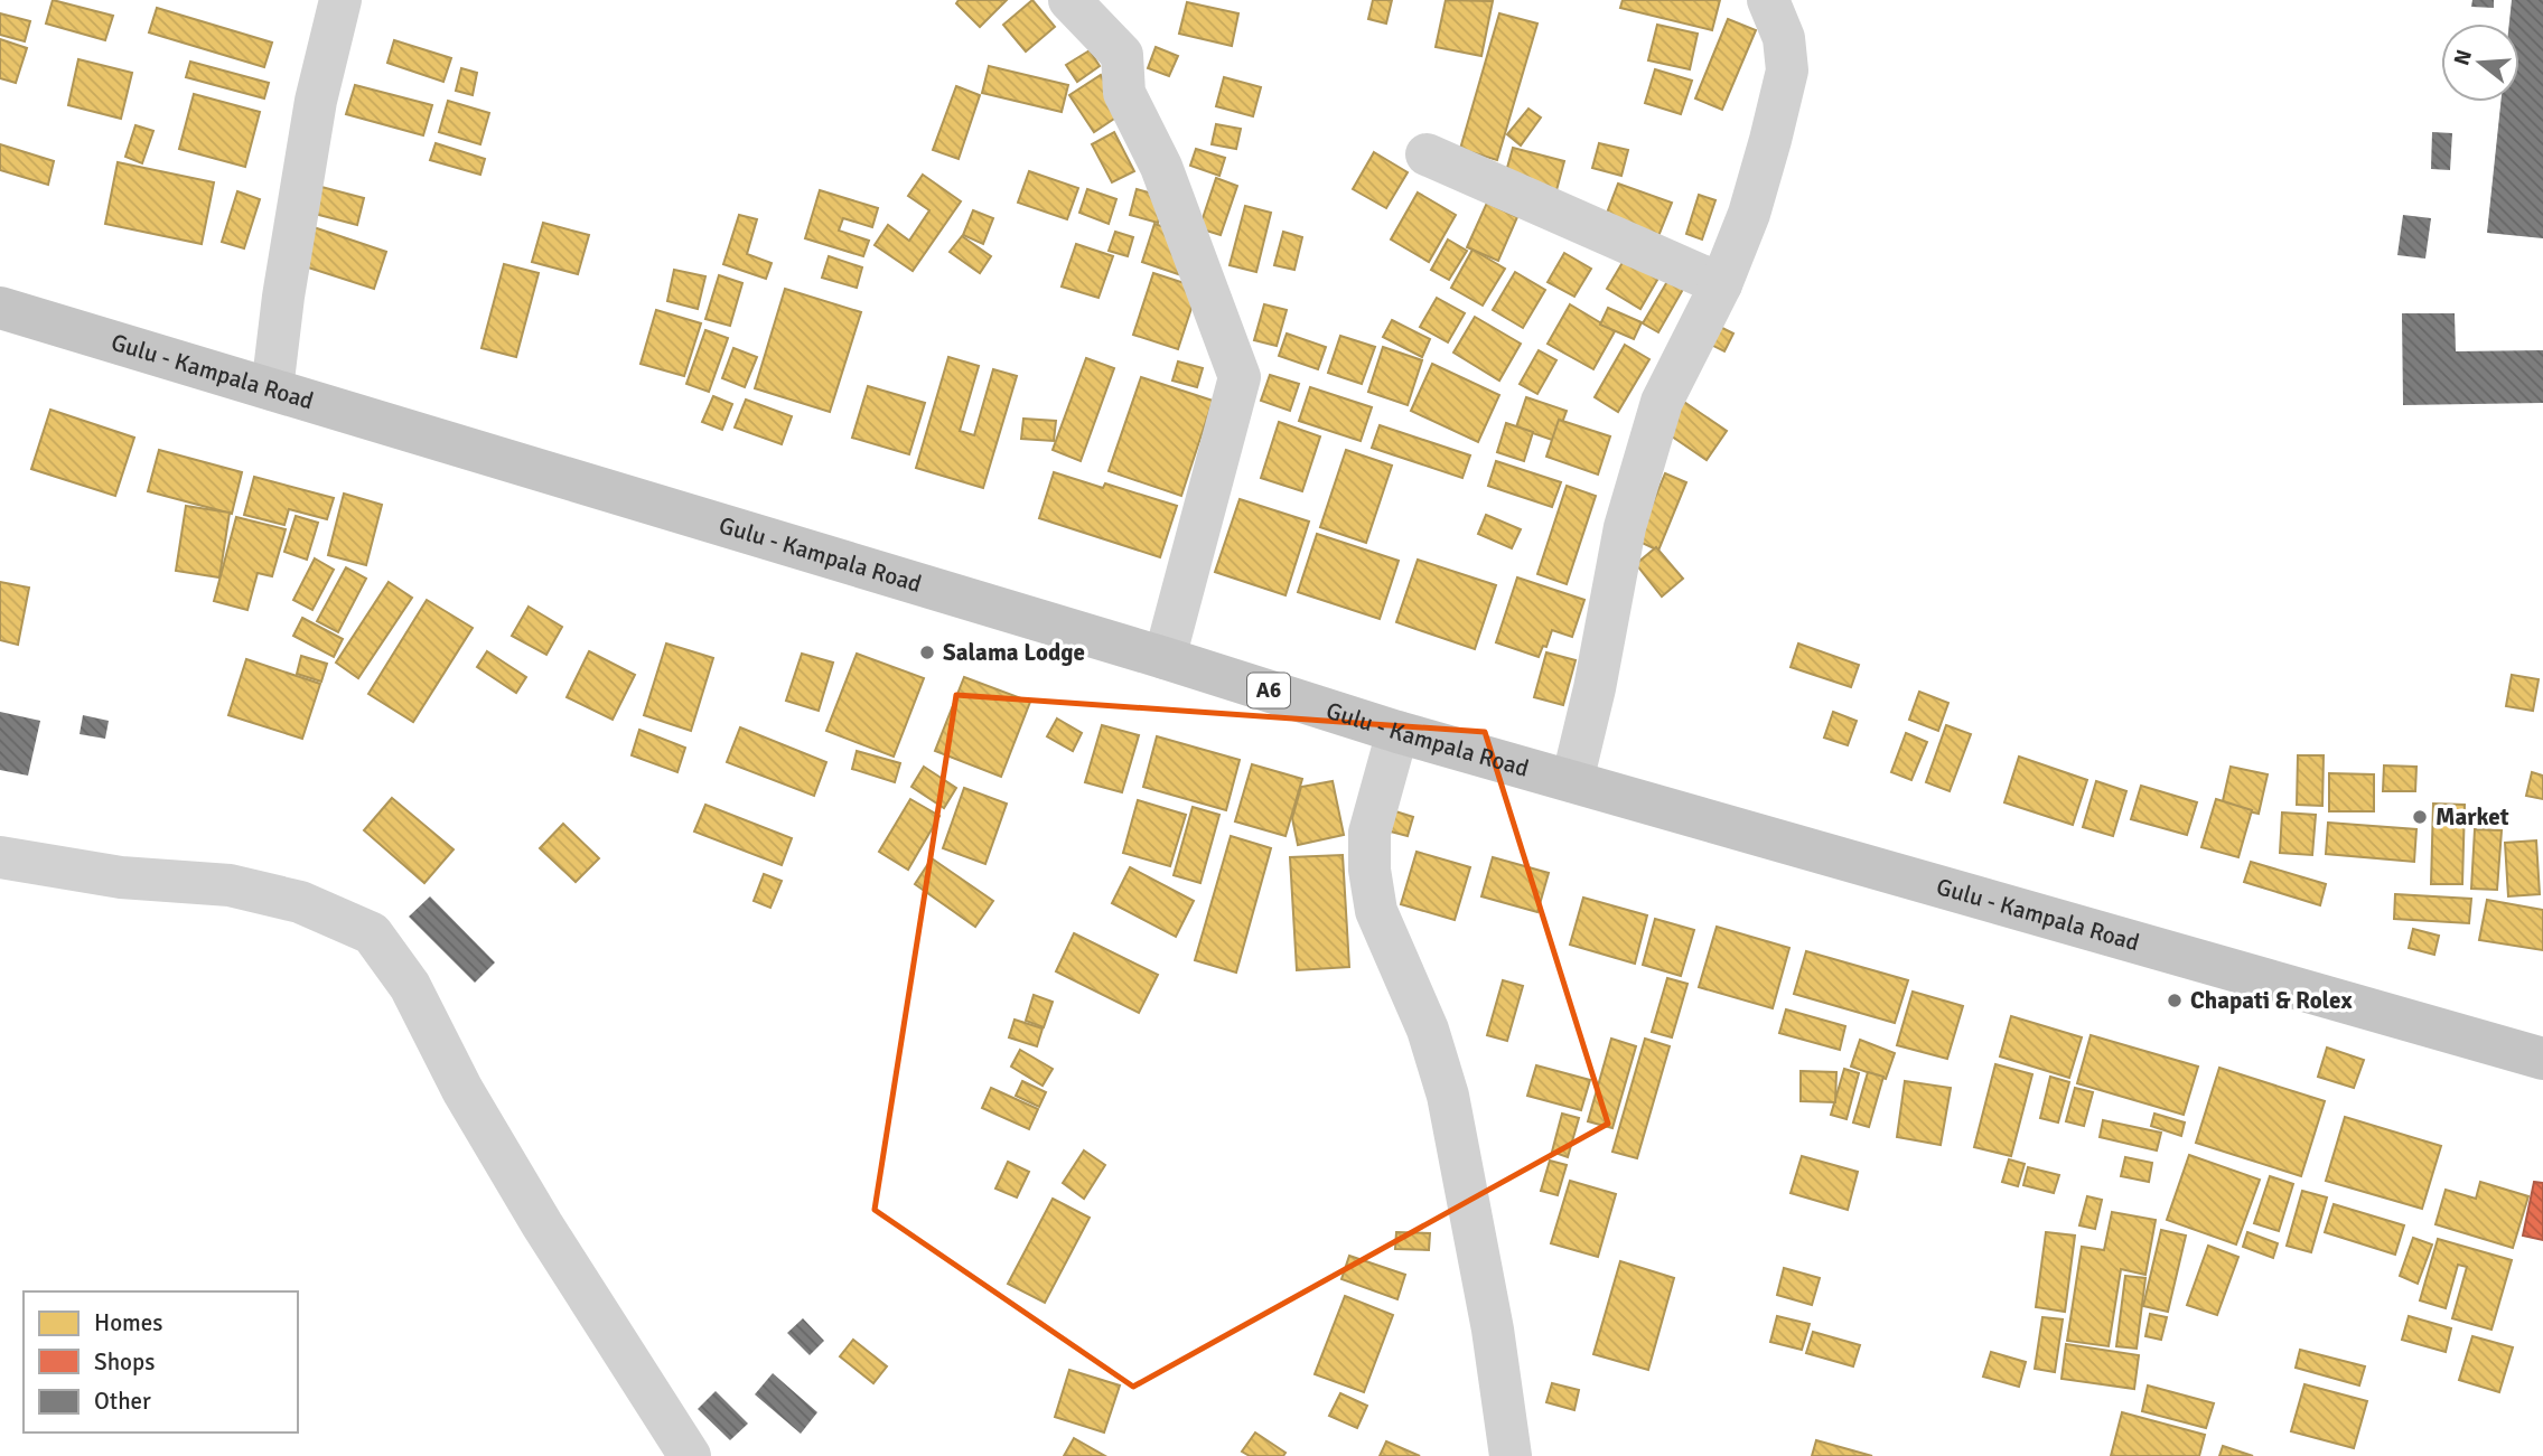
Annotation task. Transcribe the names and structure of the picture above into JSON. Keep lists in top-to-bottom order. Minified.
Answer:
{"streets":{"main road":["Gulu - Kampala Road","A6"]},"places":["Salama Lodge","Market","Chapati & Rolex"],"legend":["Homes","Shops","Other"],"north":"left"}
